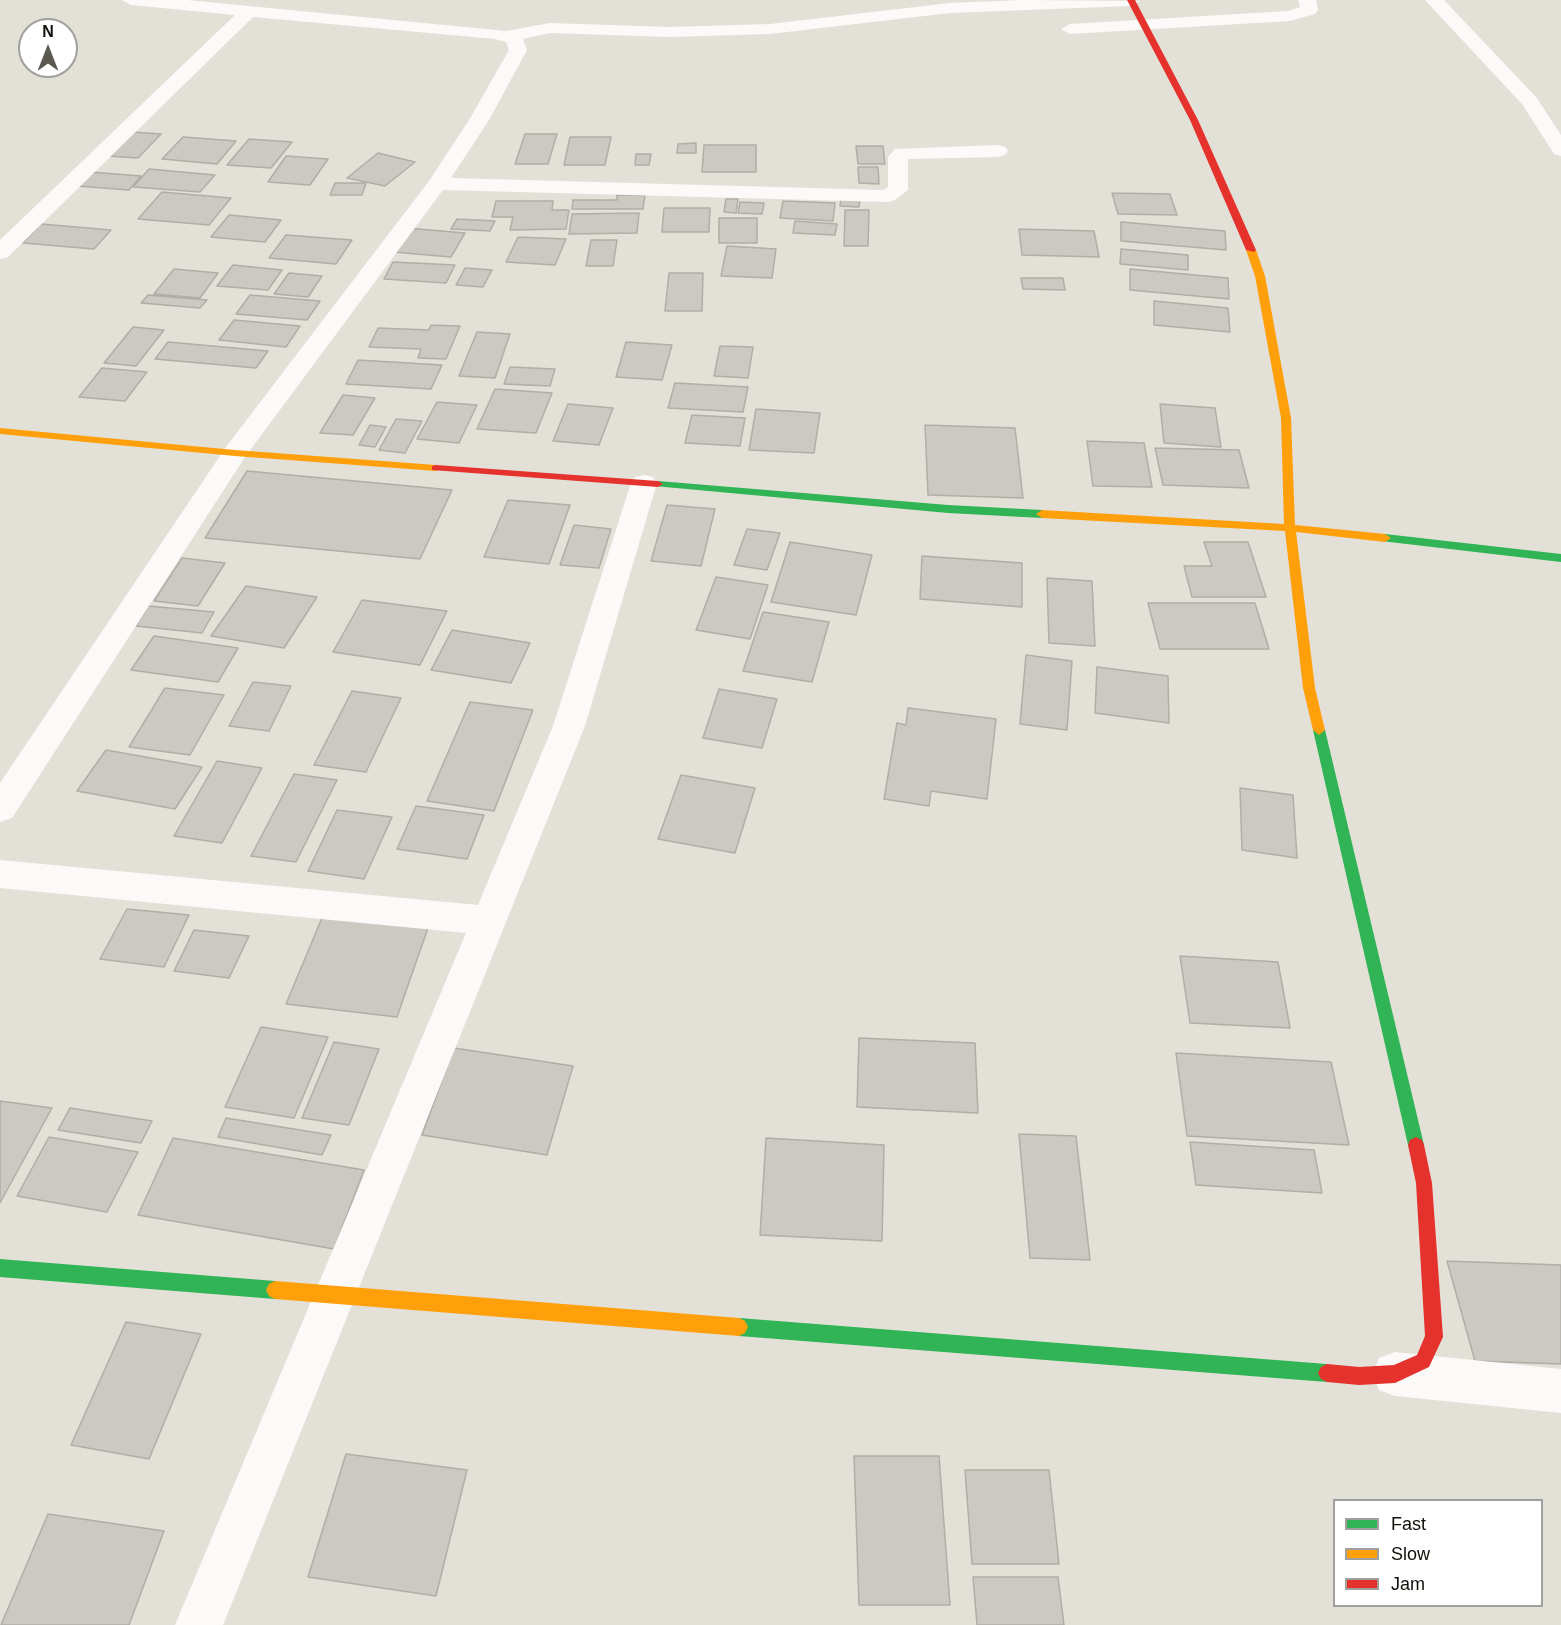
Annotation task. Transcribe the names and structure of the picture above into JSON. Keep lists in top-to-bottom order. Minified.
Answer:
{"legend":["Fast","Slow","Jam"],"north":"top"}
